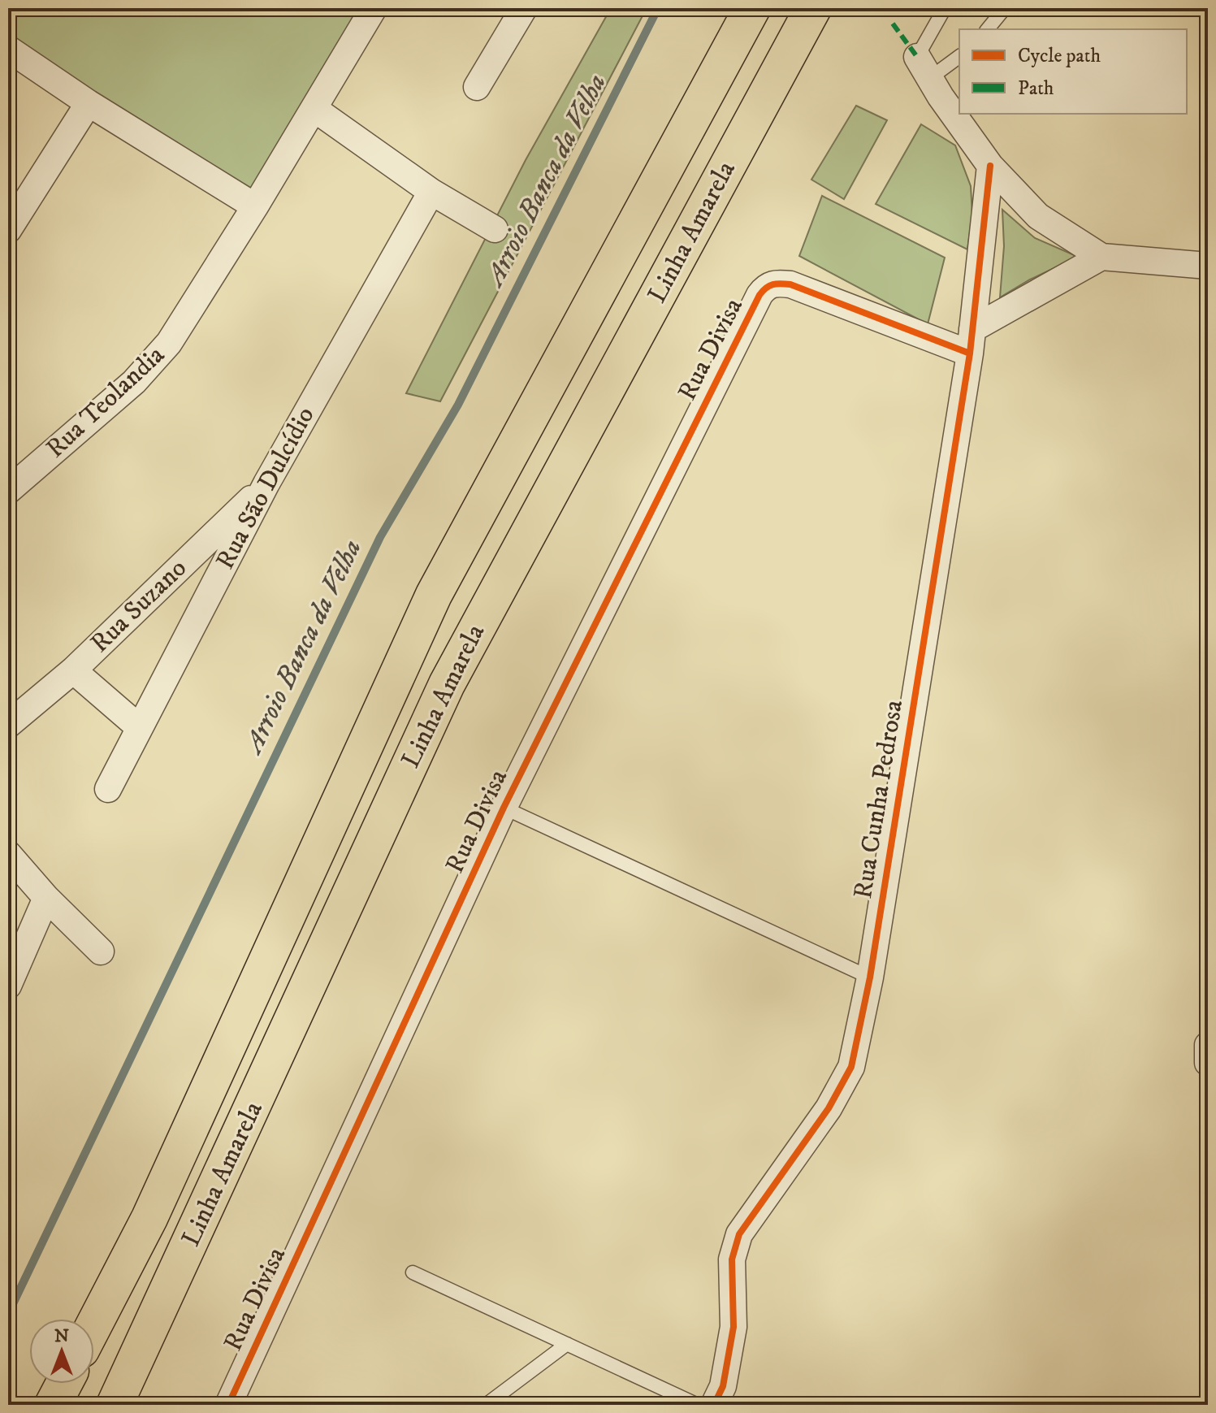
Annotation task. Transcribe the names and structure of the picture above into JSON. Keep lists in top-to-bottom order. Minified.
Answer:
{"streets":{"highway":["Linha Amarela"],"street":["Rua Divisa","Rua Teolandia","Rua São Dulcídio","Rua Suzano","Rua Cunha Pedrosa"]},"crossings":[["Rua Divisa","Rua Cunha Pedrosa"],["Rua São Dulcídio","Rua Suzano"]],"water":["Arroio Banca da Velha"],"legend":["Cycle path","Path"],"north":"top"}
